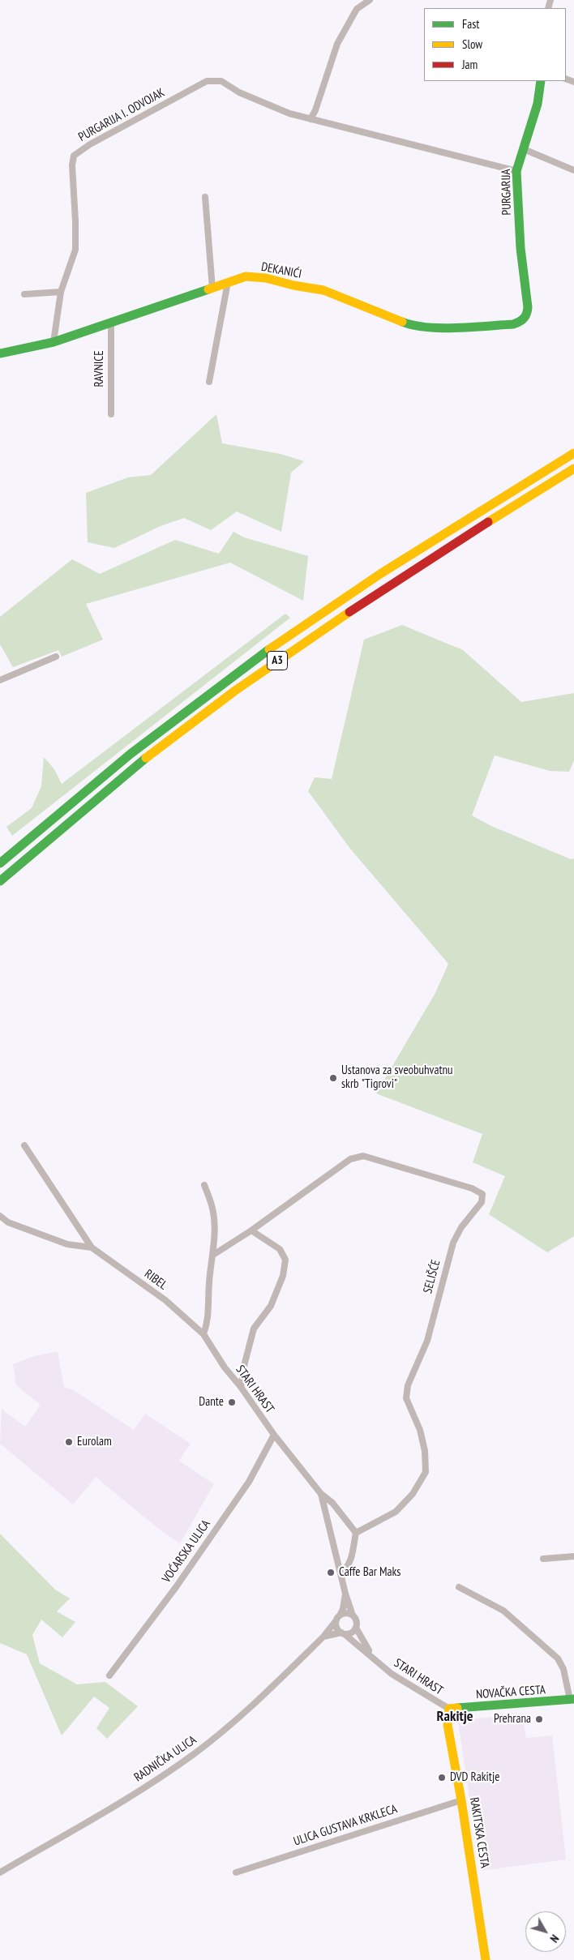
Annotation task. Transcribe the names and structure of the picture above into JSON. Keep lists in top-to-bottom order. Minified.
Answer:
{"streets":{"main road":["PURGARIJA","DEKANIĆI","A3","NOVAČKA CESTA","RAKITSKA CESTA"],"street":["PURGARIJA I. ODVOJAK","RAVNICE","SELIŠĆE","RIBEL","STARI HRAST","VOĆARSKA ULICA","RADNIČKA ULICA","ULICA GUSTAVA KRKLECA"]},"crossings":[["PURGARIJA I. ODVOJAK","PURGARIJA"],["PURGARIJA I. ODVOJAK","DEKANIĆI"],["PURGARIJA","DEKANIĆI"],["DEKANIĆI","RAVNICE"],["RIBEL","STARI HRAST"],["STARI HRAST","VOĆARSKA ULICA"],["STARI HRAST","NOVAČKA CESTA"],["STARI HRAST","RADNIČKA ULICA"],["STARI HRAST","RAKITSKA CESTA"],["NOVAČKA CESTA","RAKITSKA CESTA"],["ULICA GUSTAVA KRKLECA","RAKITSKA CESTA"]],"districts":["Rakitje"],"places":["Ustanova za sveobuhvatnu skrb \"Tigrovi\"","Dante","Eurolam","Caffe Bar Maks","Prehrana","DVD Rakitje"],"legend":["Fast","Slow","Jam"],"north":"bottom right"}
